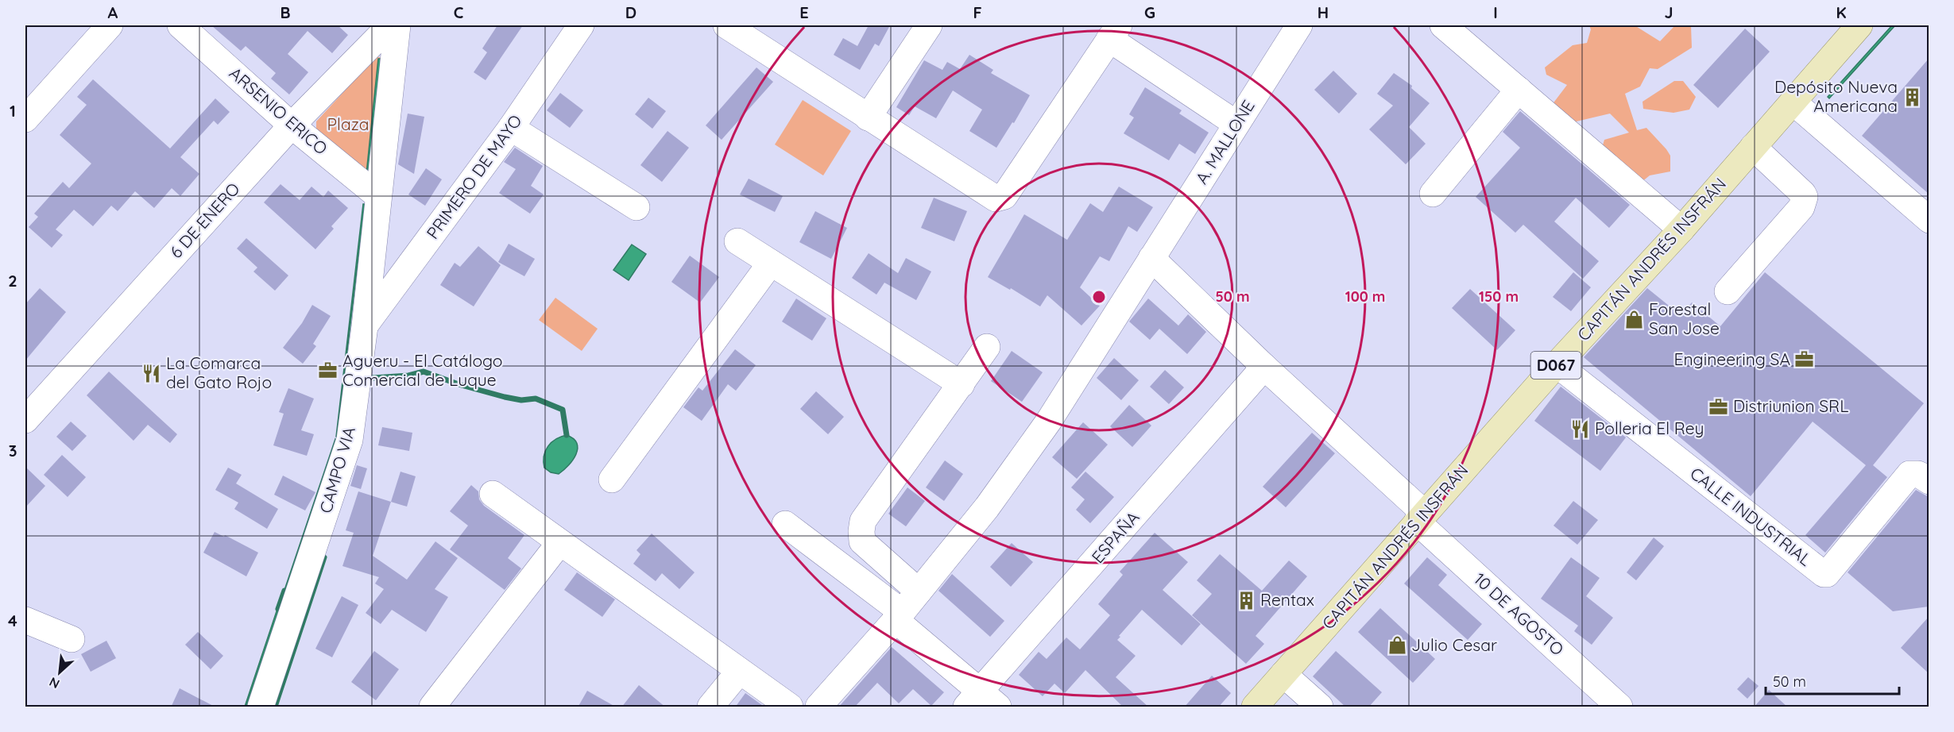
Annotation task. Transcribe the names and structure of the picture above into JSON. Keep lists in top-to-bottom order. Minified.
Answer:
{"streets":{"main road":["CAPITÁN ANDRÉS INSFRÁN","D067"],"street":["ARSENIO ERICO","A. MALLONE","PRIMERO DE MAYO","6 DE ENERO","CAMPO VIA","CALLE INDUSTRIAL","ESPAÑA","10 DE AGOSTO"]},"crossings":[["ARSENIO ERICO","6 DE ENERO"],["ARSENIO ERICO","CAMPO VIA"],["A. MALLONE","10 DE AGOSTO"],["PRIMERO DE MAYO","CAMPO VIA"],["CAPITÁN ANDRÉS INSFRÁN","CALLE INDUSTRIAL"],["CAPITÁN ANDRÉS INSFRÁN","10 DE AGOSTO"],["ESPAÑA","10 DE AGOSTO"]],"parks":["Plaza"],"places":{"building":["Depósito Nueva Americana","Rentax"],"shop":["Forestal San Jose","Julio Cesar"],"office":["Engineering SA","Agueru - El Catálogo Comercial de Luque","Distriunion SRL"],"restaurant":["La Comarca del Gato Rojo","Polleria El Rey"]},"scale_bar":"50 m","north":"bottom left","grid":{"columns":["A","B","C","D","E","F","G","H","I","J","K"],"rows":["1","2","3","4"]},"rings":["50 m","100 m","150 m"]}
